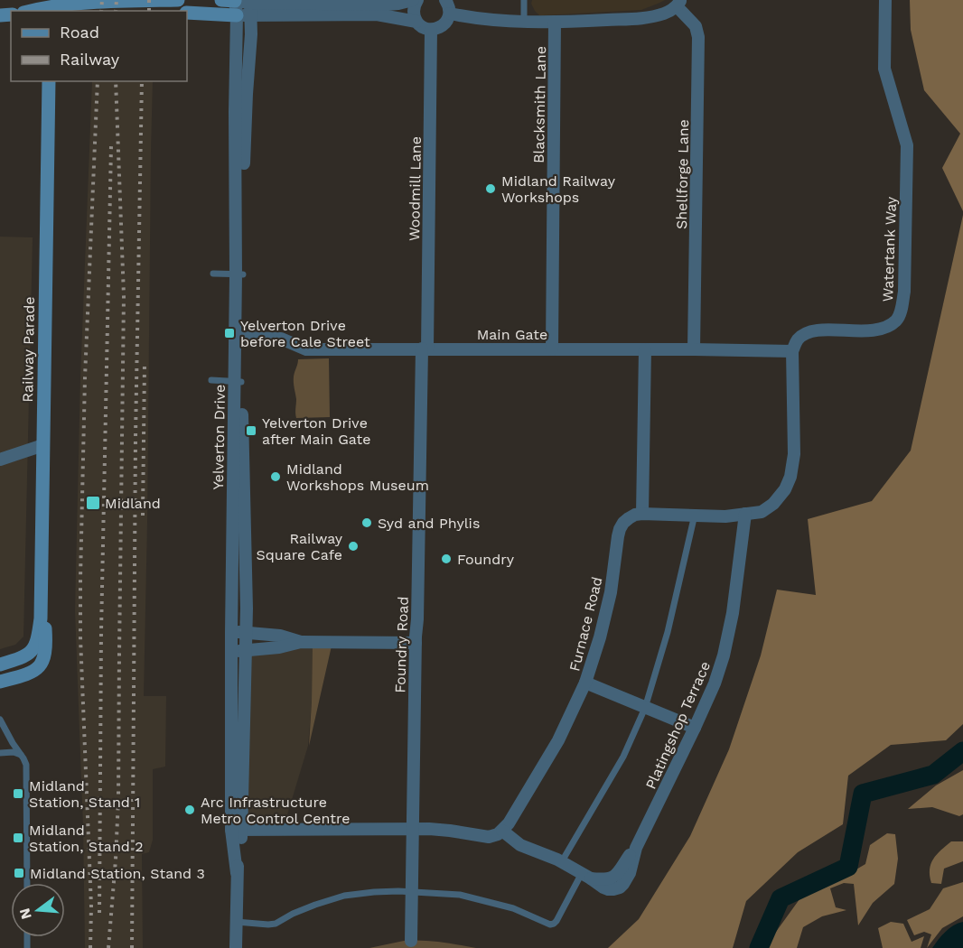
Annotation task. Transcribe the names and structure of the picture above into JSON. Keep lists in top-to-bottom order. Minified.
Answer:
{"streets":{"street":["Blacksmith Lane","Shellforge Lane","Woodmill Lane","Watertank Way","Main Gate","Railway Parade","Yelverton Drive","Furnace Road","Foundry Road","Platingshop Terrace"]},"crossings":[["Blacksmith Lane","Main Gate"],["Shellforge Lane","Main Gate"],["Woodmill Lane","Main Gate"],["Woodmill Lane","Foundry Road"],["Watertank Way","Main Gate"],["Main Gate","Yelverton Drive"],["Main Gate","Foundry Road"]],"places":{"other":["Midland Railway Workshops","Midland Workshops Museum","Syd and Phylis","Railway Square Cafe","Foundry","Arc Infrastructure Metro Control Centre"],"transit":["Yelverton Drive before Cale Street","Yelverton Drive after Main Gate","Midland","Midland Station, Stand 1","Midland Station, Stand 2","Midland Station, Stand 3"]},"legend":["Road","Railway"],"north":"left"}
